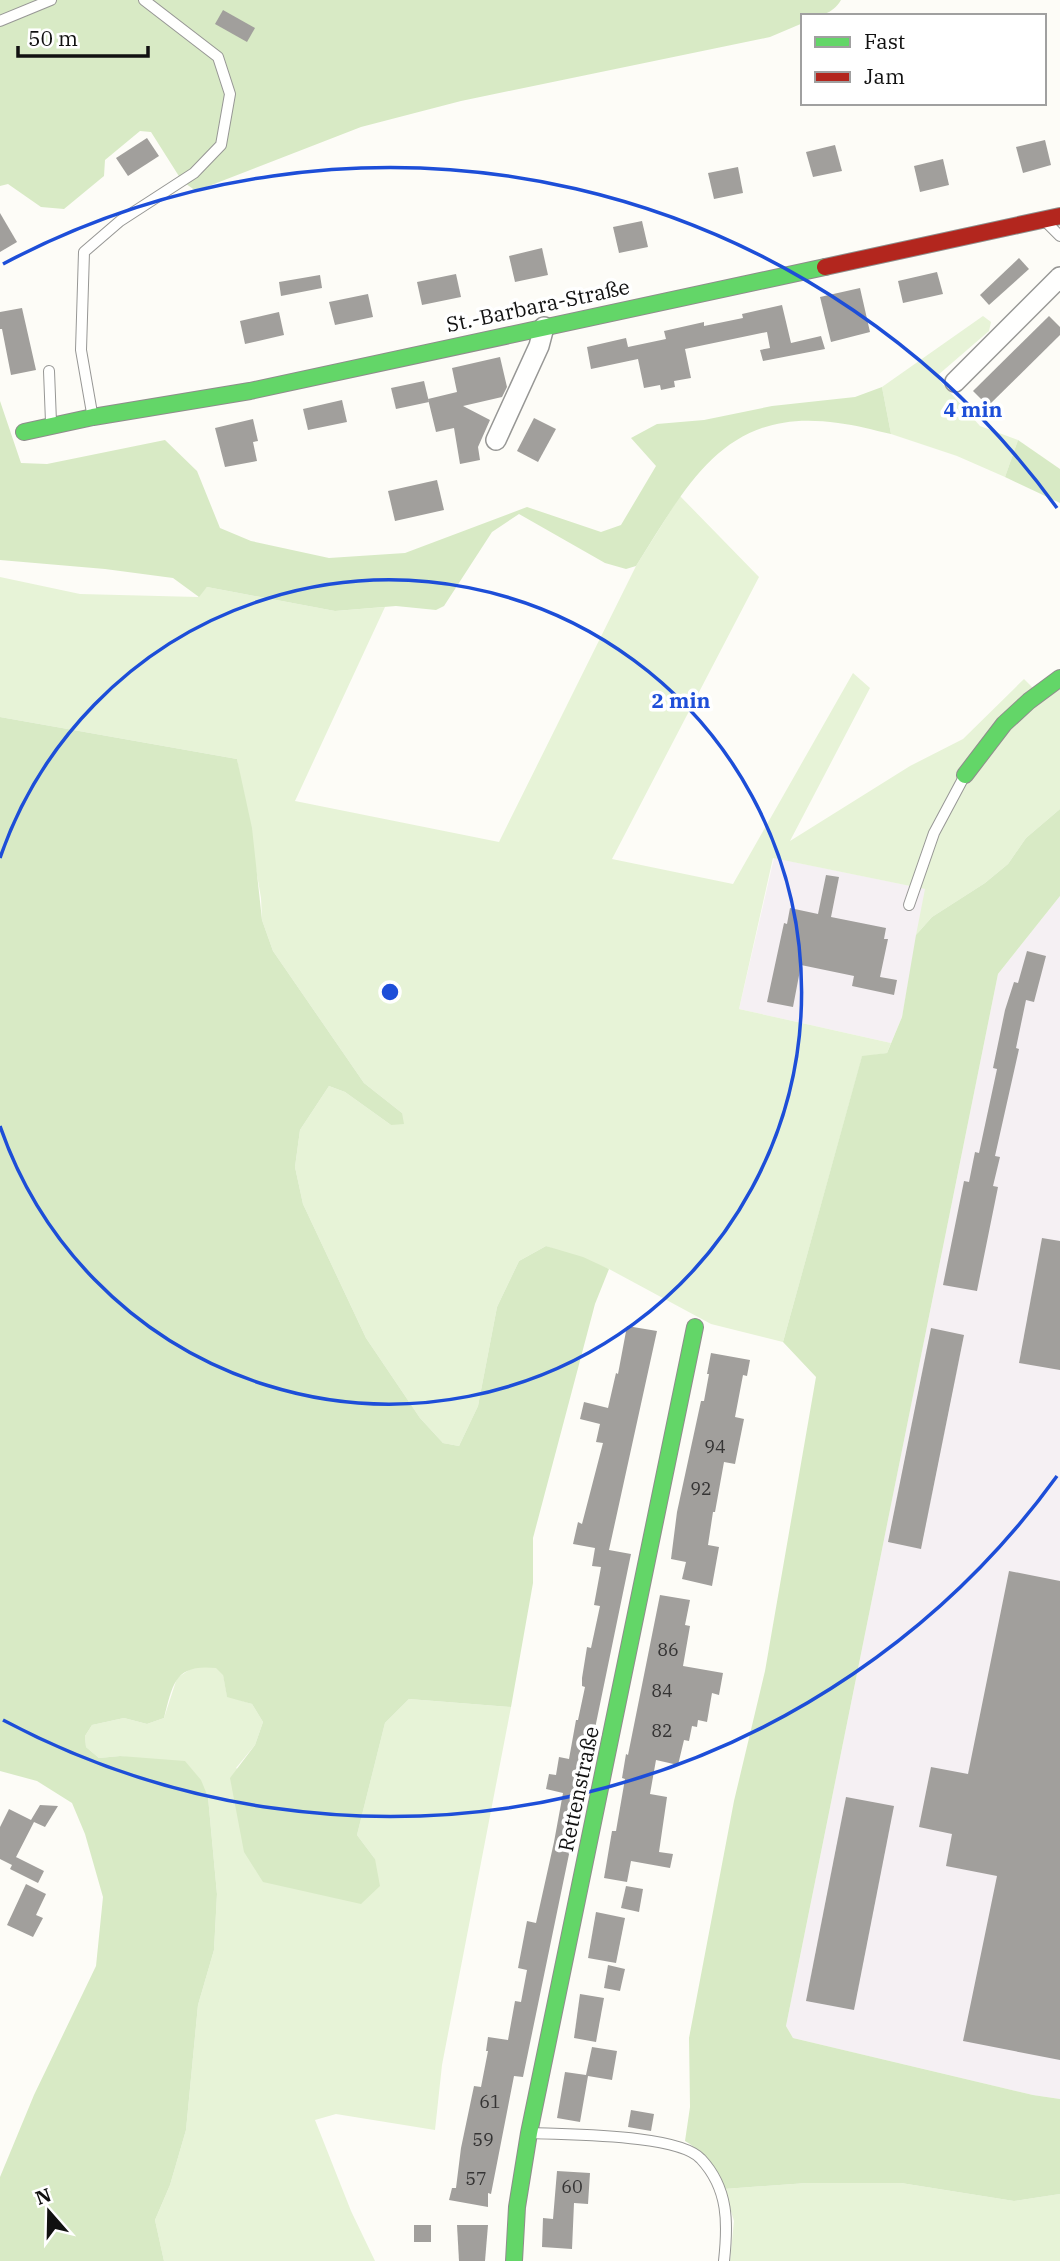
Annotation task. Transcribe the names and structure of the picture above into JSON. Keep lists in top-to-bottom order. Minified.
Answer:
{"streets":{"street":["St.-Barbara-Straße","Rettenstraße"]},"house_numbers":["94","92","86","84","82","61","59","57","60"],"legend":["Fast","Jam"],"scale_bar":"50 m","north":"top","rings":["4 min","2 min"]}
